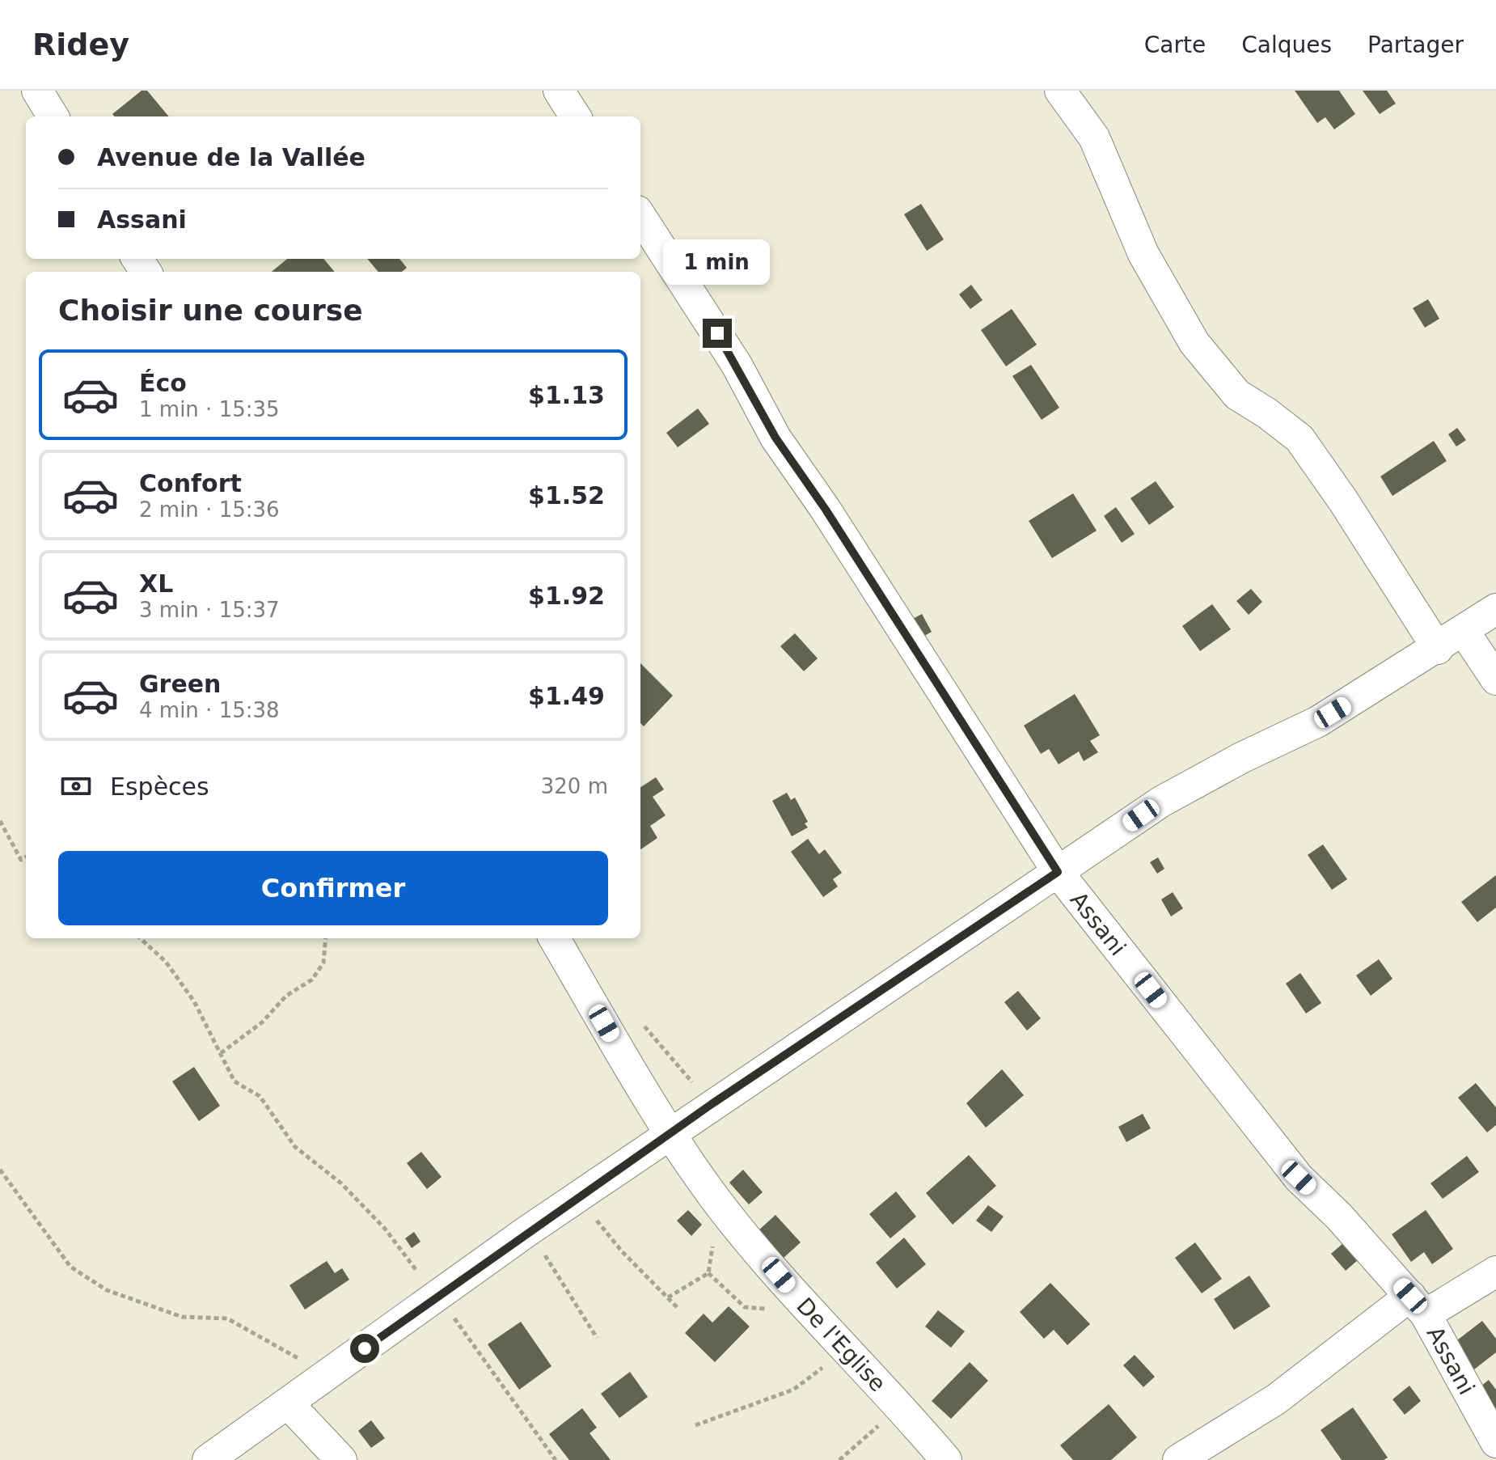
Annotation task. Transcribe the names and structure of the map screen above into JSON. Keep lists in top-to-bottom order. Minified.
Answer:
{"streets":{"street":["Assani","De l'Eglise"]},"page":{"header":"Ridey","nav":["Carte","Calques","Partager"],"banner":["Avenue de la Vallée","Assani"],"bubble":"1 min","heading":"Choisir une course","list":[{"name":"Éco","note":"1 min · 15:35","value":"$1.13"},{"name":"Confort","note":"2 min · 15:36","value":"$1.52"},{"name":"XL","note":"3 min · 15:37","value":"$1.92"},{"name":"Green","note":"4 min · 15:38","value":"$1.49"}],"pay":["Espèces","320 m"],"buttons":"Confirmer"}}
